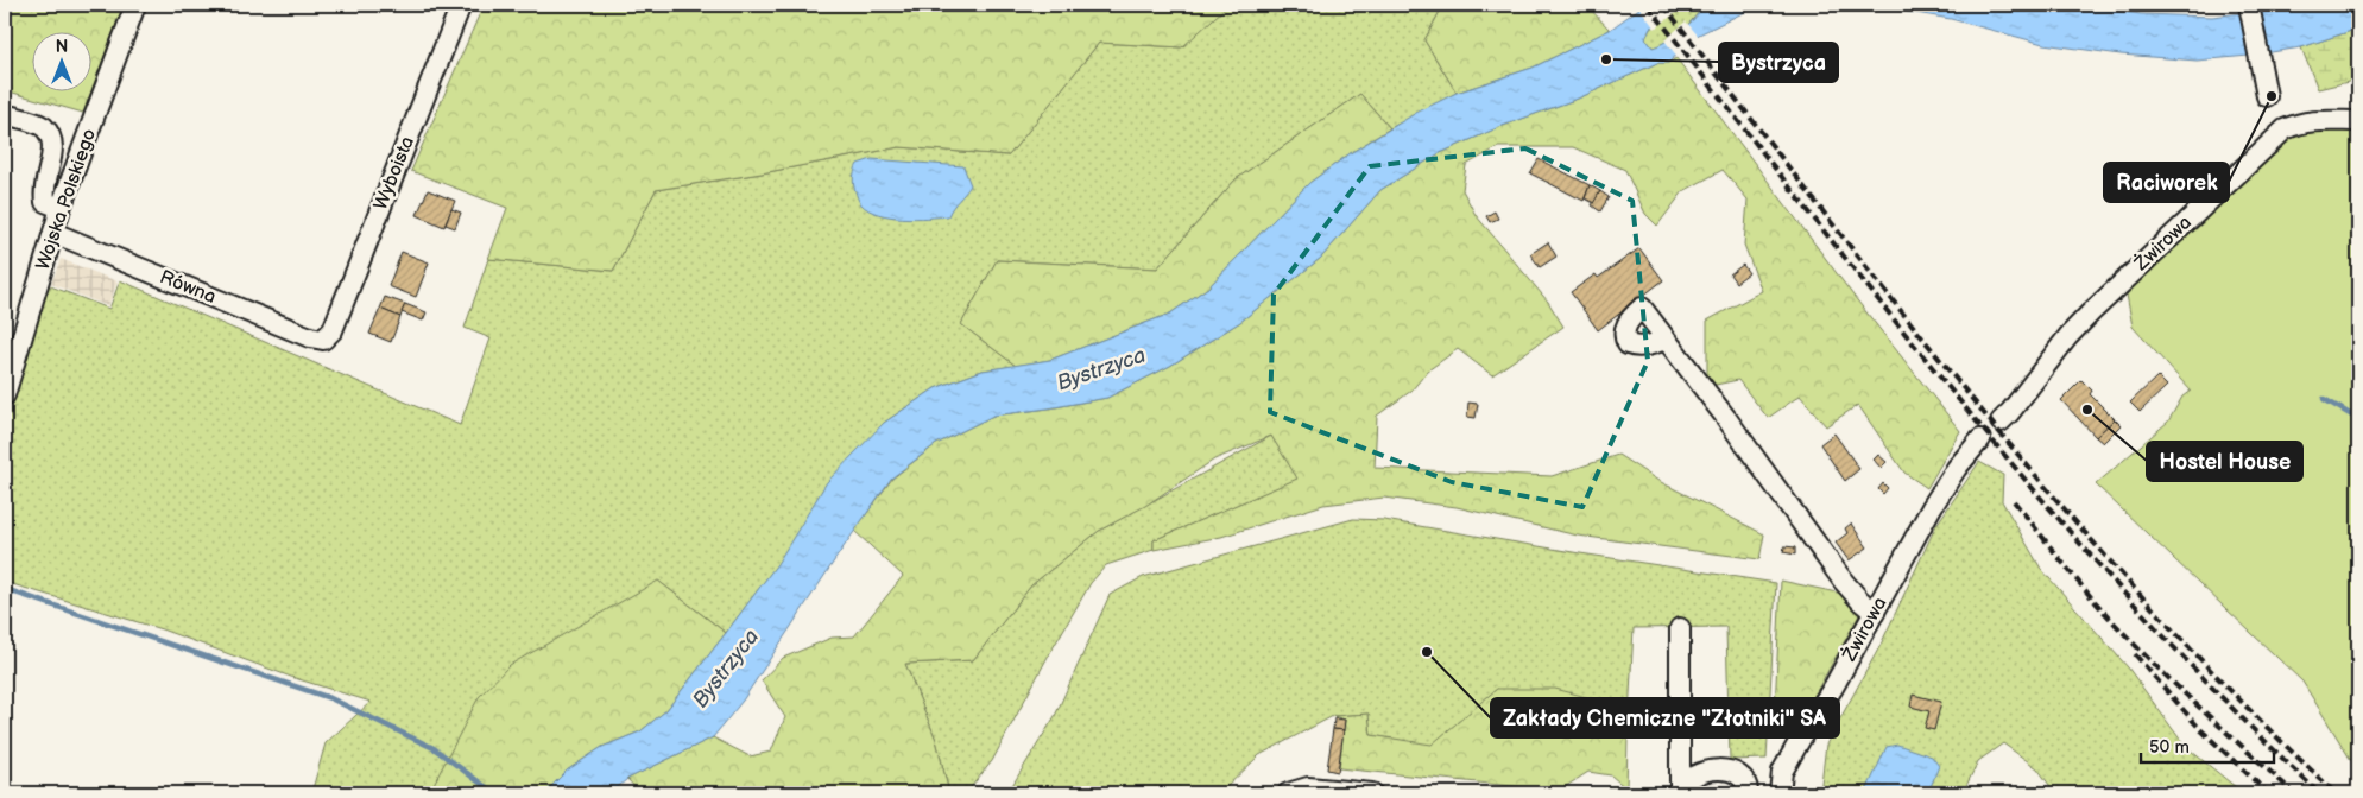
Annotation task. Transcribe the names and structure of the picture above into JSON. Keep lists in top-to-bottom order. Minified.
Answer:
{"streets":{"street":["Wyboista","Wojska Polskiego","Żwirowa","Równa"]},"crossings":[["Wyboista","Równa"],["Wojska Polskiego","Równa"]],"water":["Bystrzyca"],"places":["Bystrzyca","Raciworek","Hostel House","Zakłady Chemiczne \"Złotniki\" SA"],"scale_bar":"50 m","north":"top"}
